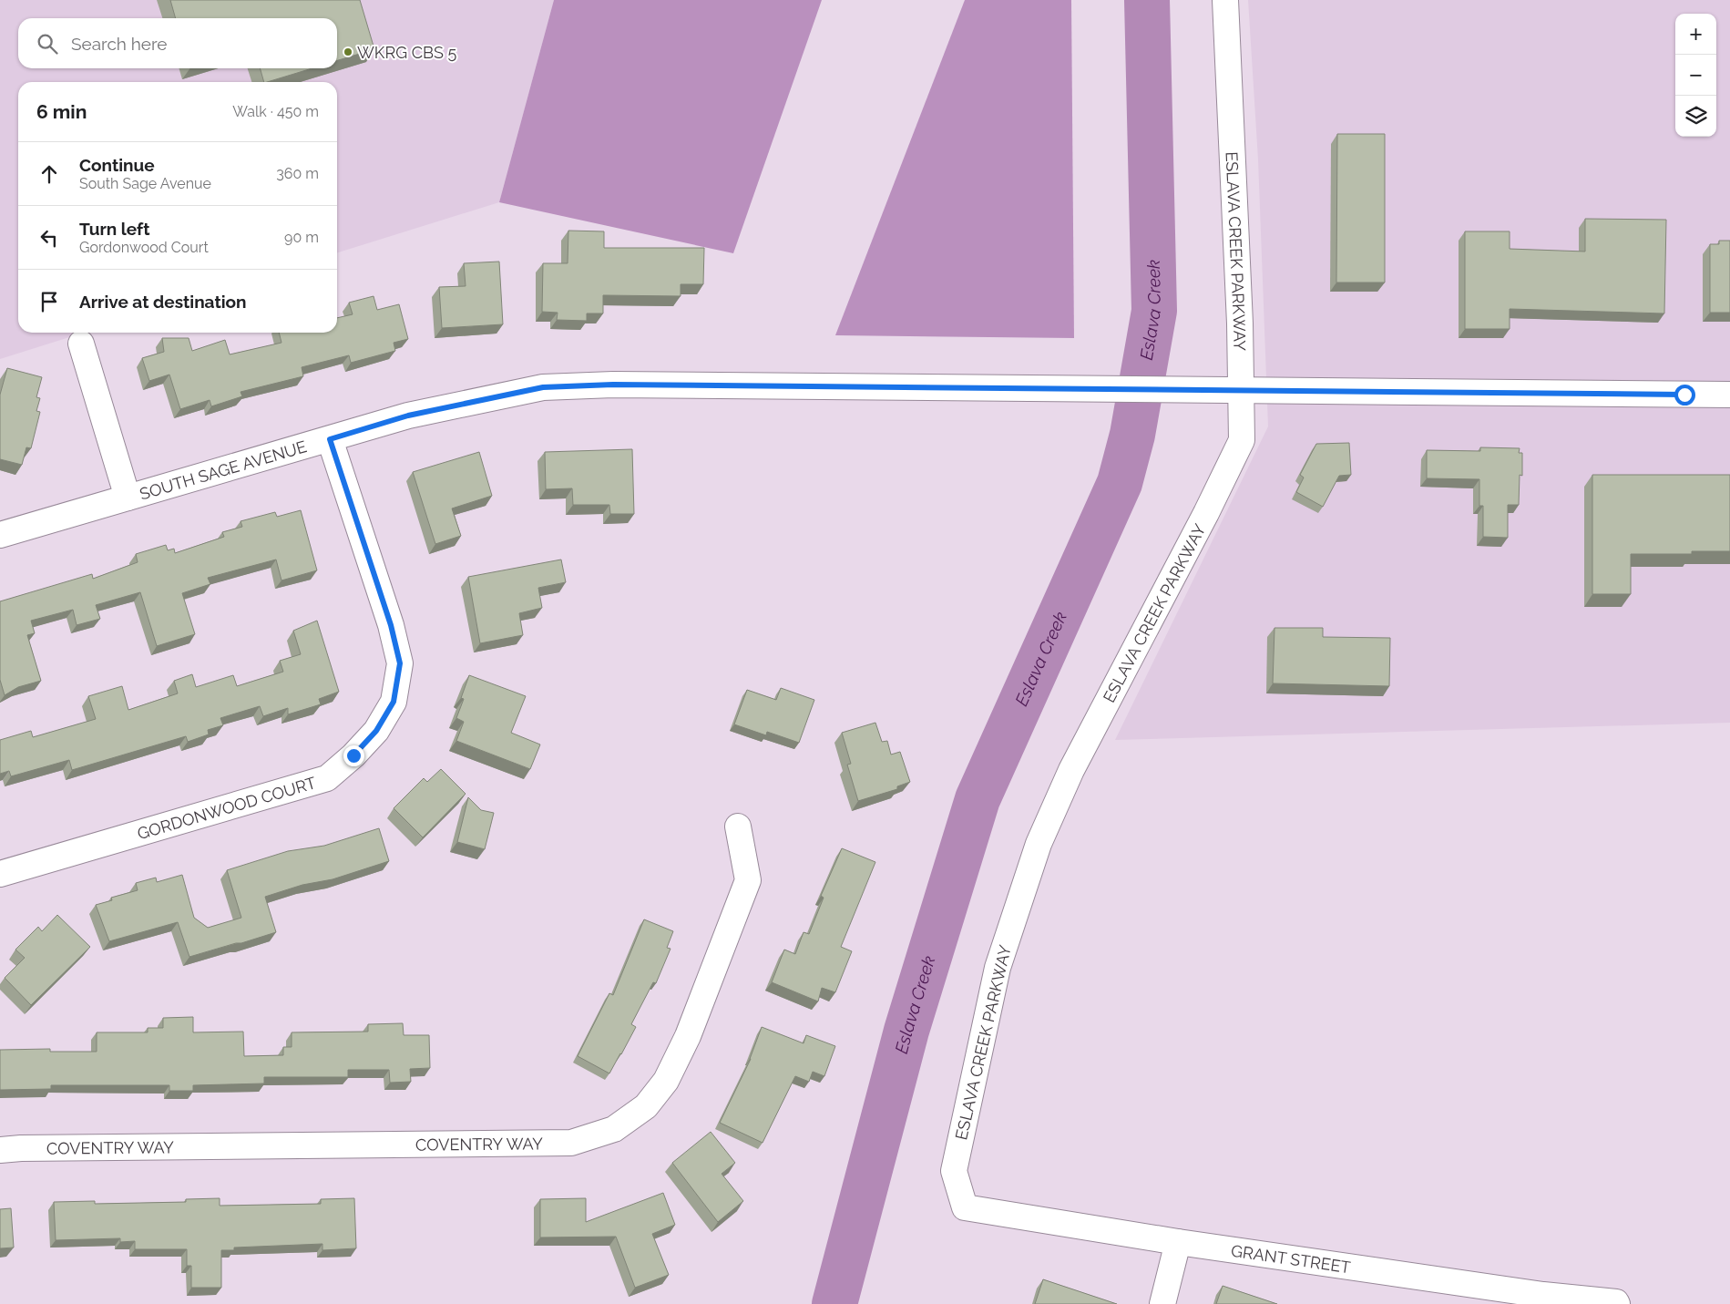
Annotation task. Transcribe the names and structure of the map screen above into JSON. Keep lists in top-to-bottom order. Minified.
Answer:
{"streets":{"street":["ESLAVA CREEK PARKWAY","SOUTH SAGE AVENUE","GORDONWOOD COURT","COVENTRY WAY","GRANT STREET"]},"crossings":[["ESLAVA CREEK PARKWAY","SOUTH SAGE AVENUE"],["ESLAVA CREEK PARKWAY","GRANT STREET"],["SOUTH SAGE AVENUE","GORDONWOOD COURT"]],"water":["Eslava Creek"],"places":["WKRG CBS 5"],"page":{"map_buttons":["+","−"],"search":"Search here","heading":["6 min","Walk · 450 m"],"list":[["Continue","South Sage Avenue","360 m"],["Turn left","Gordonwood Court","90 m"],"Arrive at destination"]}}
